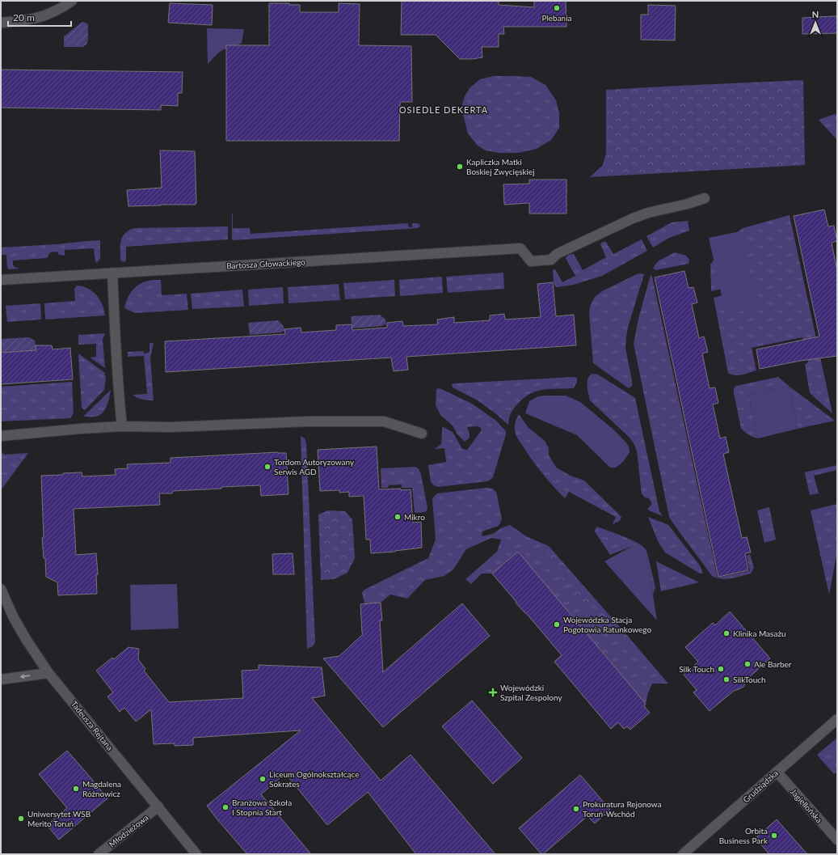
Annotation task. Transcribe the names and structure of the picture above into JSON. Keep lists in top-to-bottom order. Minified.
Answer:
{"streets":{"street":["Bartosza Głowackiego","Tadeusza Rejtana","Grudziądzka","Jagiellońska","Młodzieżowa"]},"crossings":[["Tadeusza Rejtana","Młodzieżowa"],["Grudziądzka","Jagiellońska"]],"districts":["OSIEDLE DEKERTA"],"places":{"other":["Plebania","Kapliczka Matki Boskiej Zwycięskiej","Tordom Autoryzowany Serwis AGD","Mikro","Wojewódzka Stacja Pogotowia Ratunkowego","Klinika Masażu","Ale Barber","Silk Touch","SilkTouch","Liceum Ogólnokształcące Sokrates","Magdalena Różnowicz","Branżowa Szkoła I Stopnia Start","Prokuratura Rejonowa Toruń-Wschód","Uniwersytet WSB Merito Toruń","Orbita Business Park"],"health":["Wojewódzki Szpital Zespolony"]},"scale_bar":"20 m","north":"top"}
